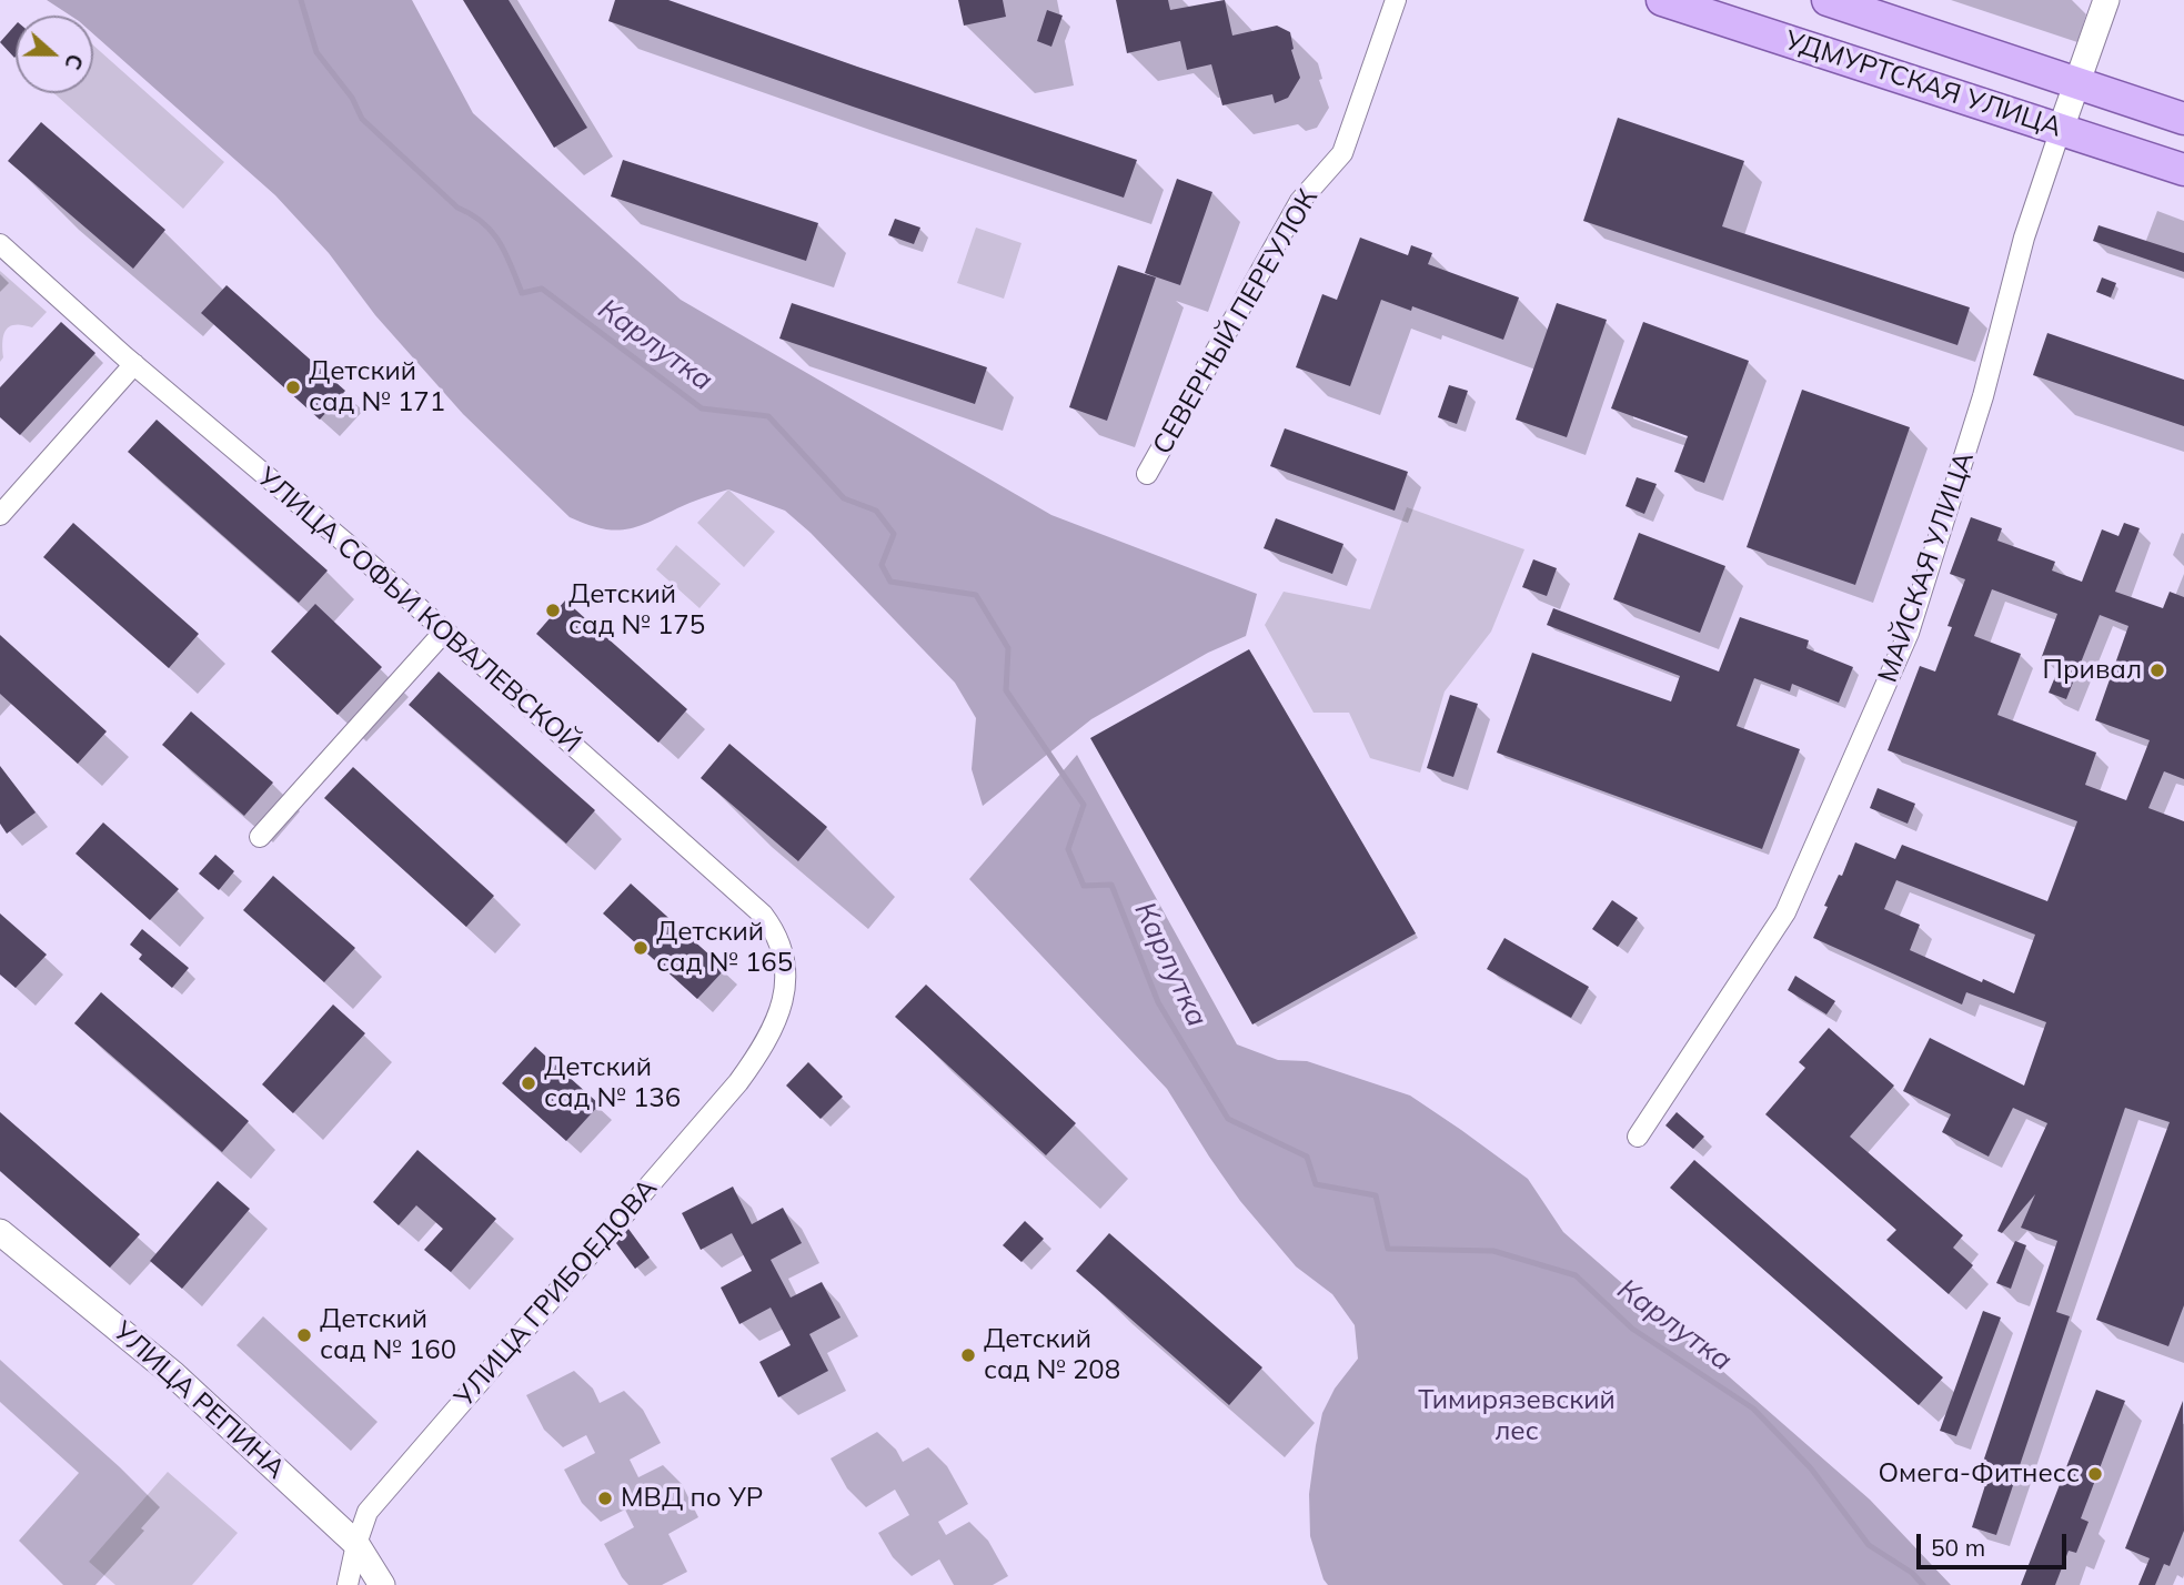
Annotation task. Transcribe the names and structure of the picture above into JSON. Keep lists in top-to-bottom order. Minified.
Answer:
{"streets":{"main road":["УДМУРТСКАЯ УЛИЦА"],"street":["СЕВЕРНЫЙ ПЕРЕУЛОК","МАЙСКАЯ УЛИЦА","УЛИЦА СОФЬИ КОВАЛЕВСКОЙ","УЛИЦА ГРИБОЕДОВА","УЛИЦА РЕПИНА"]},"crossings":[["УДМУРТСКАЯ УЛИЦА","МАЙСКАЯ УЛИЦА"],["УЛИЦА СОФЬИ КОВАЛЕВСКОЙ","УЛИЦА ГРИБОЕДОВА"],["УЛИЦА ГРИБОЕДОВА","УЛИЦА РЕПИНА"]],"water":["Карлутка"],"parks":["Тимирязевский лес"],"places":["Детский сад № 171","Детский сад № 175","Привал","Детский сад № 165","Детский сад № 136","Детский сад № 160","Детский сад № 208","Омега-Фитнесс","МВД по УР"],"scale_bar":"50 m","north":"right"}
